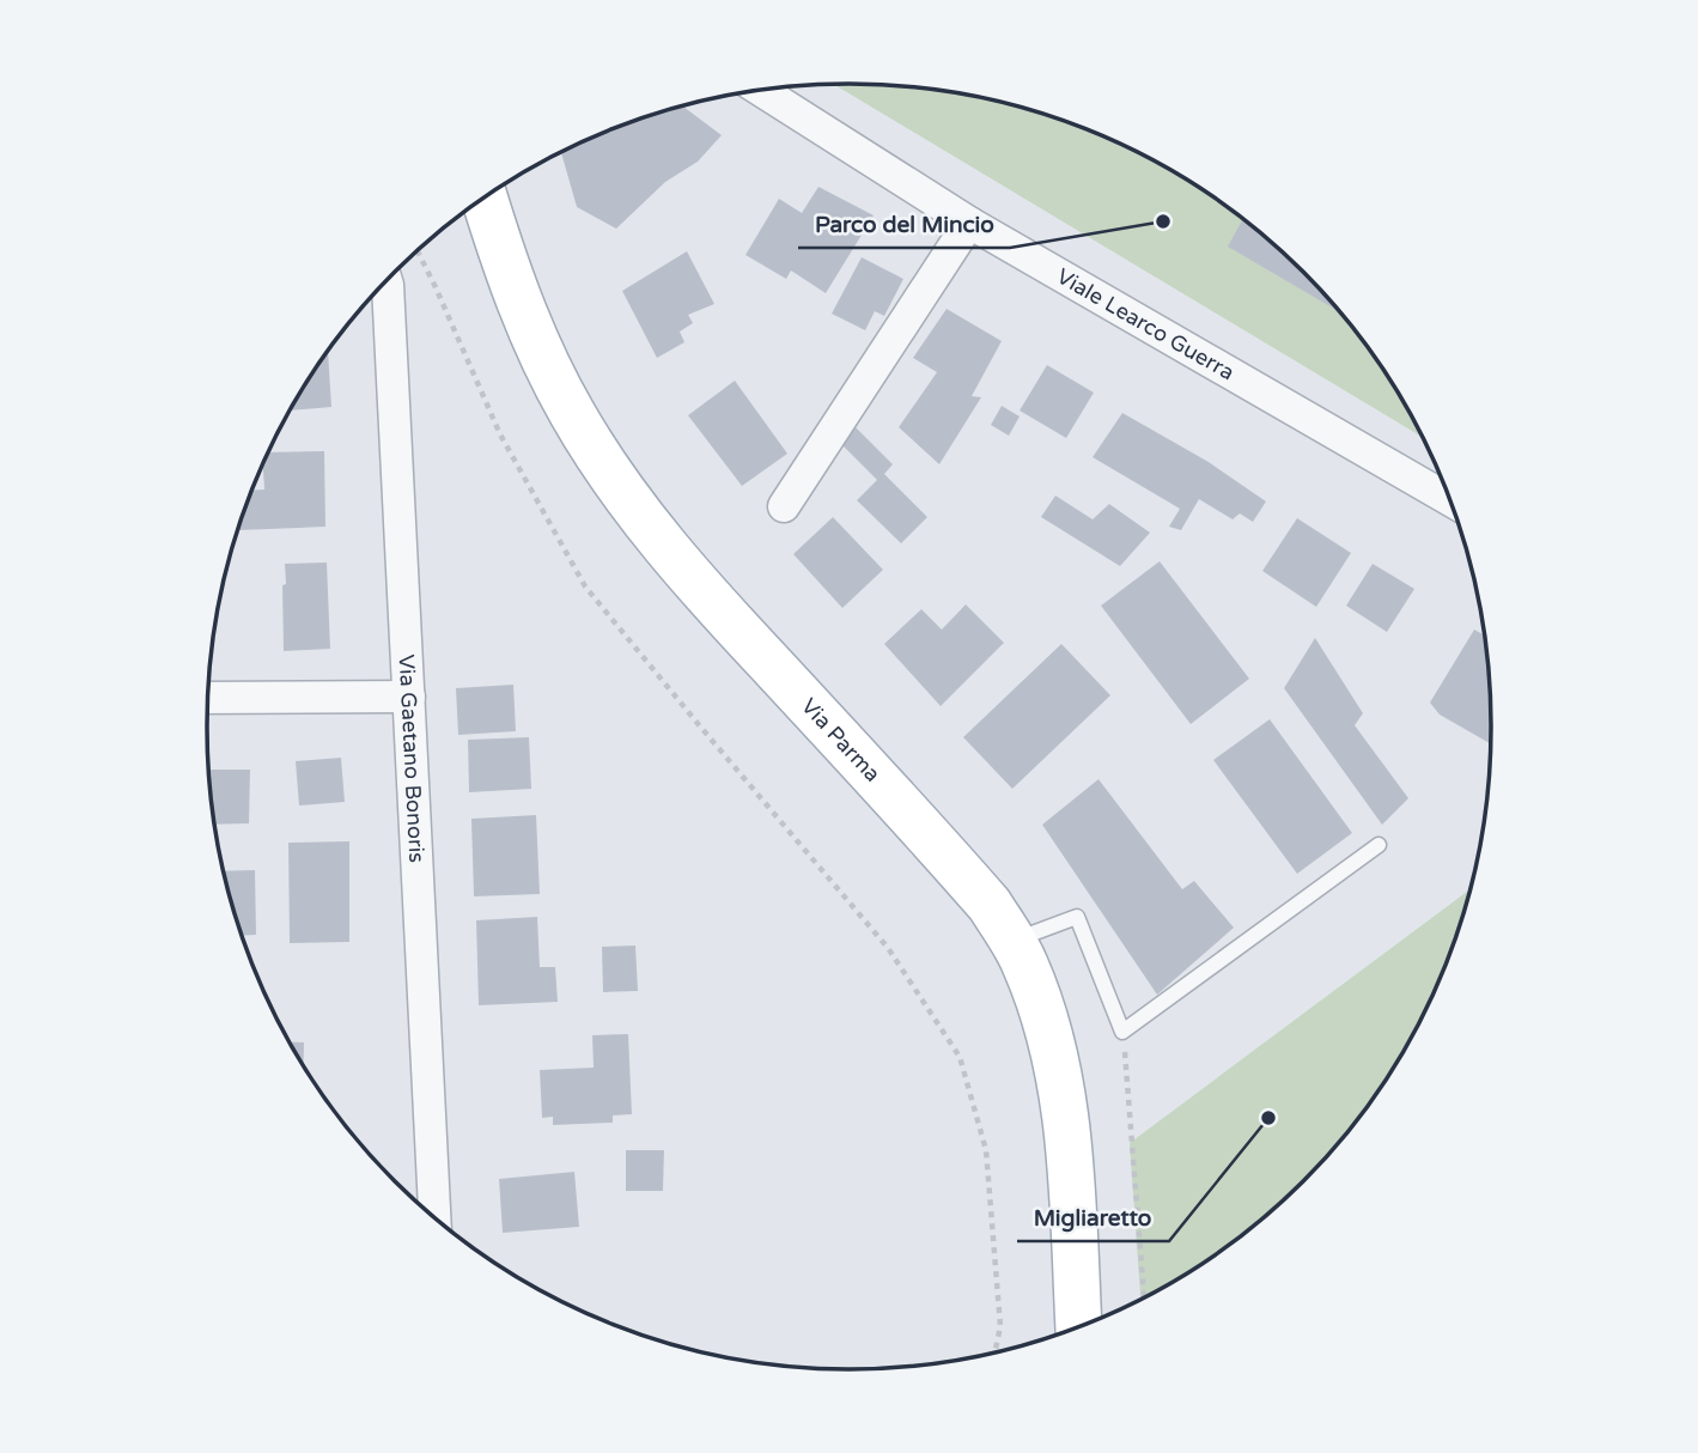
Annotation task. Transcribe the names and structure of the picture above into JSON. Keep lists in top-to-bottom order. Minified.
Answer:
{"streets":{"main road":["Via Parma"],"street":["Viale Learco Guerra","Via Gaetano Bonoris"]},"places":["Parco del Mincio","Migliaretto"]}
